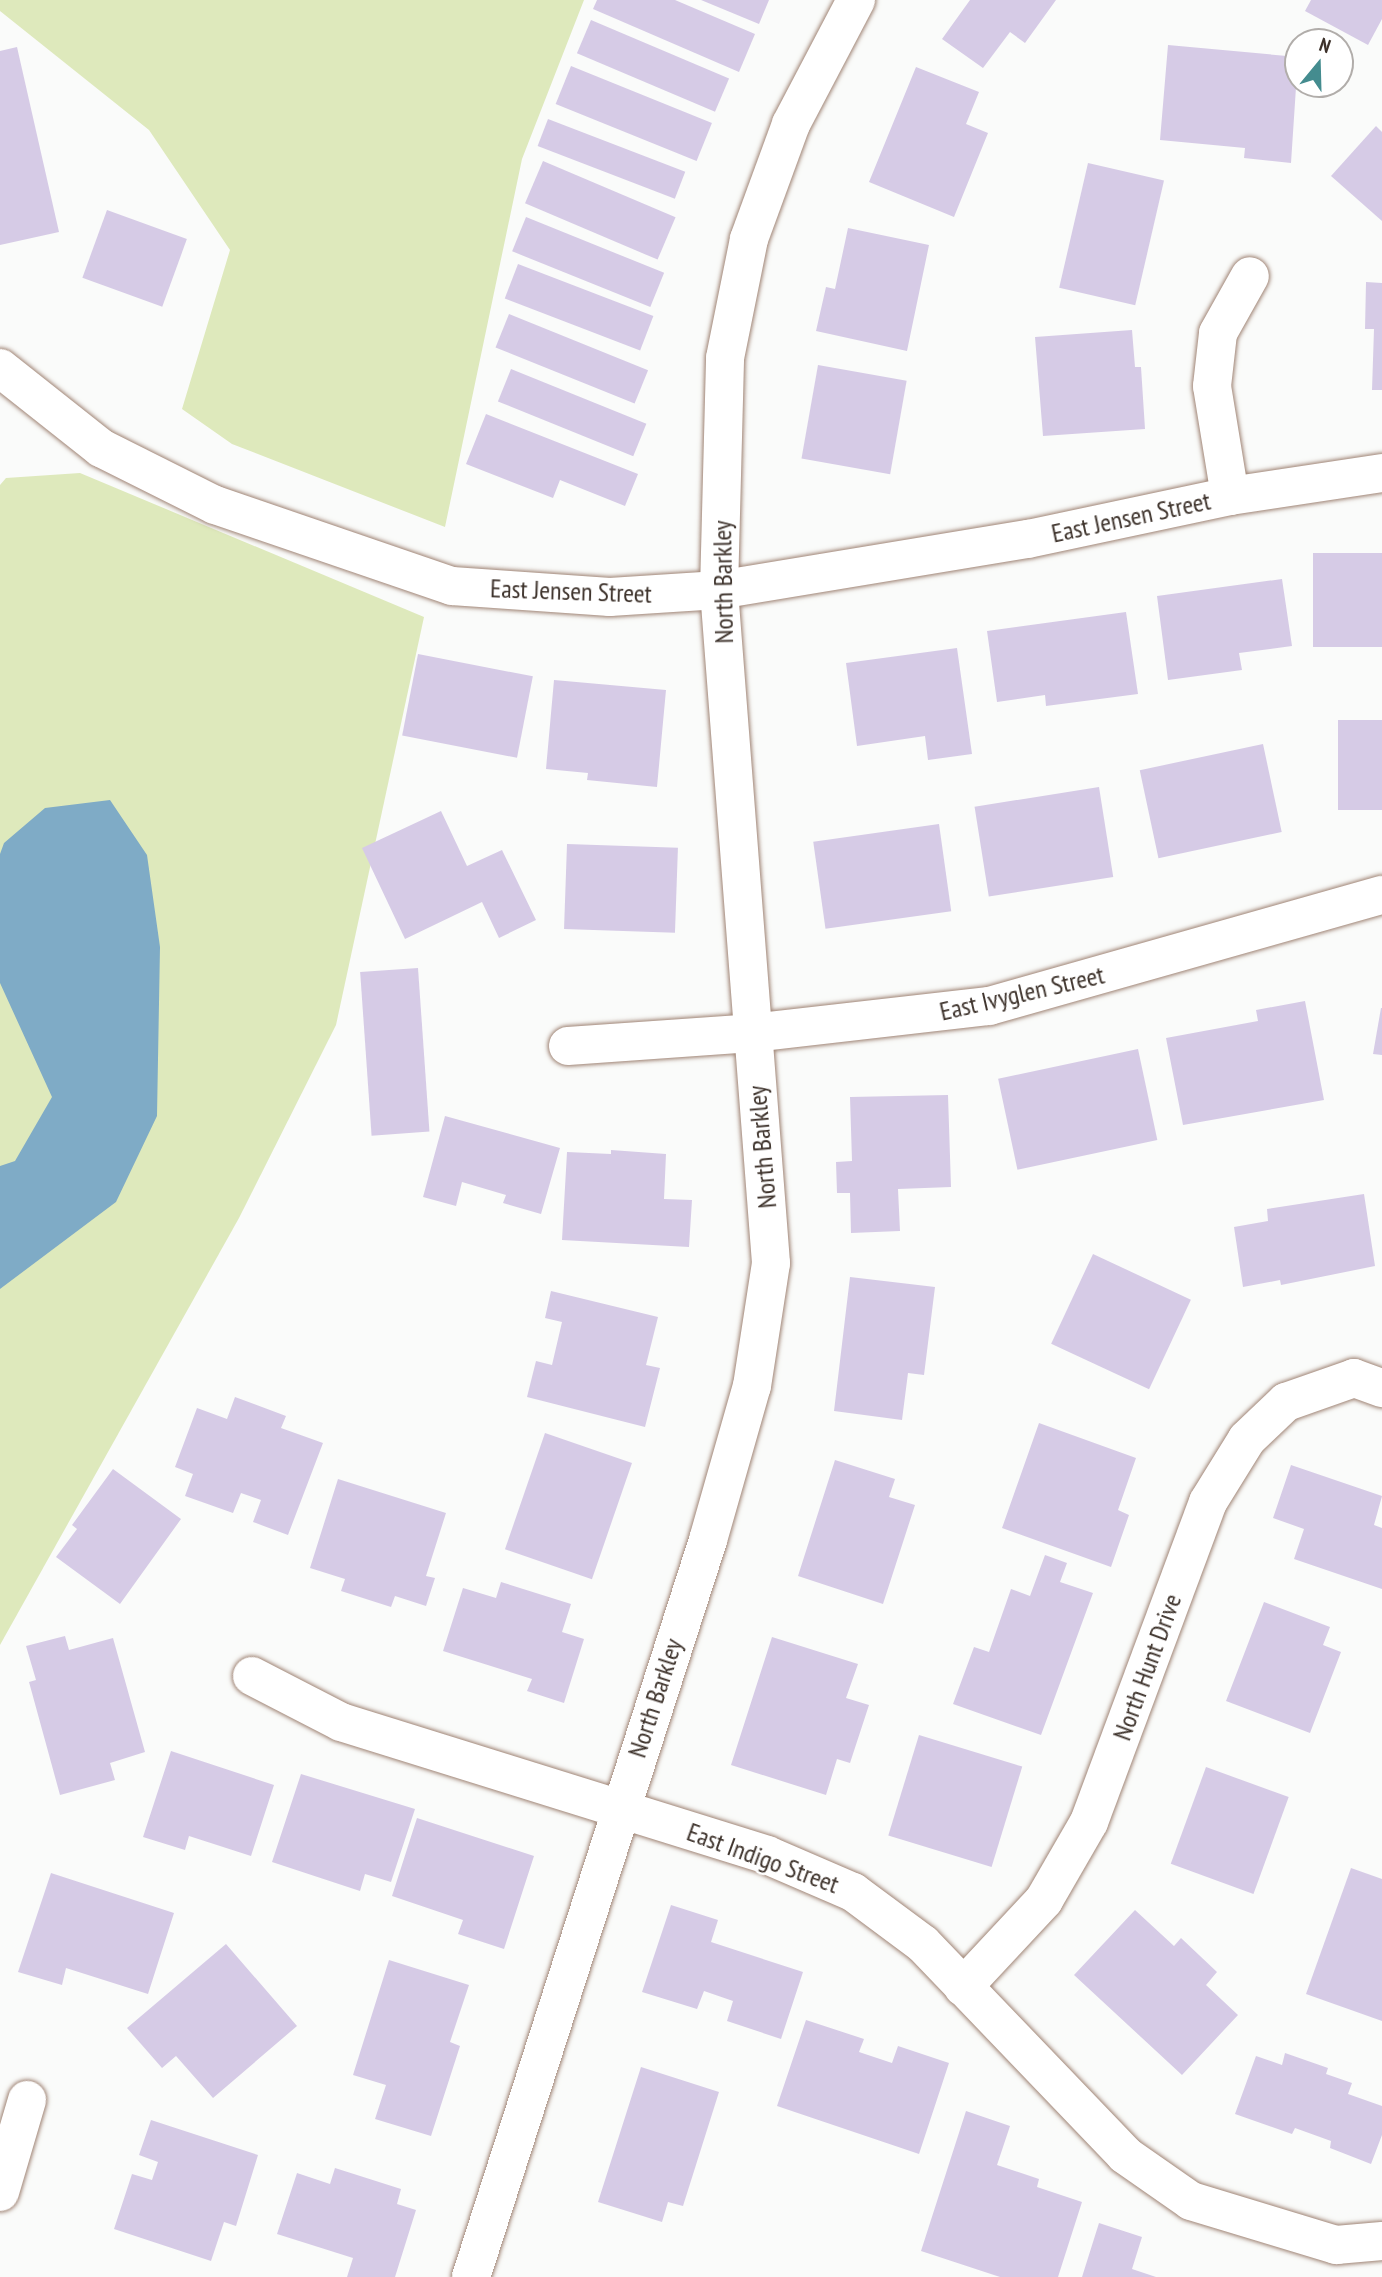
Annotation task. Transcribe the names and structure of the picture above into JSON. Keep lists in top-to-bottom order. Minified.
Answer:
{"streets":{"street":["East Jensen Street","North Barkley","East Ivyglen Street","North Hunt Drive","East Indigo Street"]},"crossings":[["East Jensen Street","North Barkley"],["North Barkley","East Ivyglen Street"],["North Barkley","East Indigo Street"],["North Hunt Drive","East Indigo Street"]],"north":"top"}
